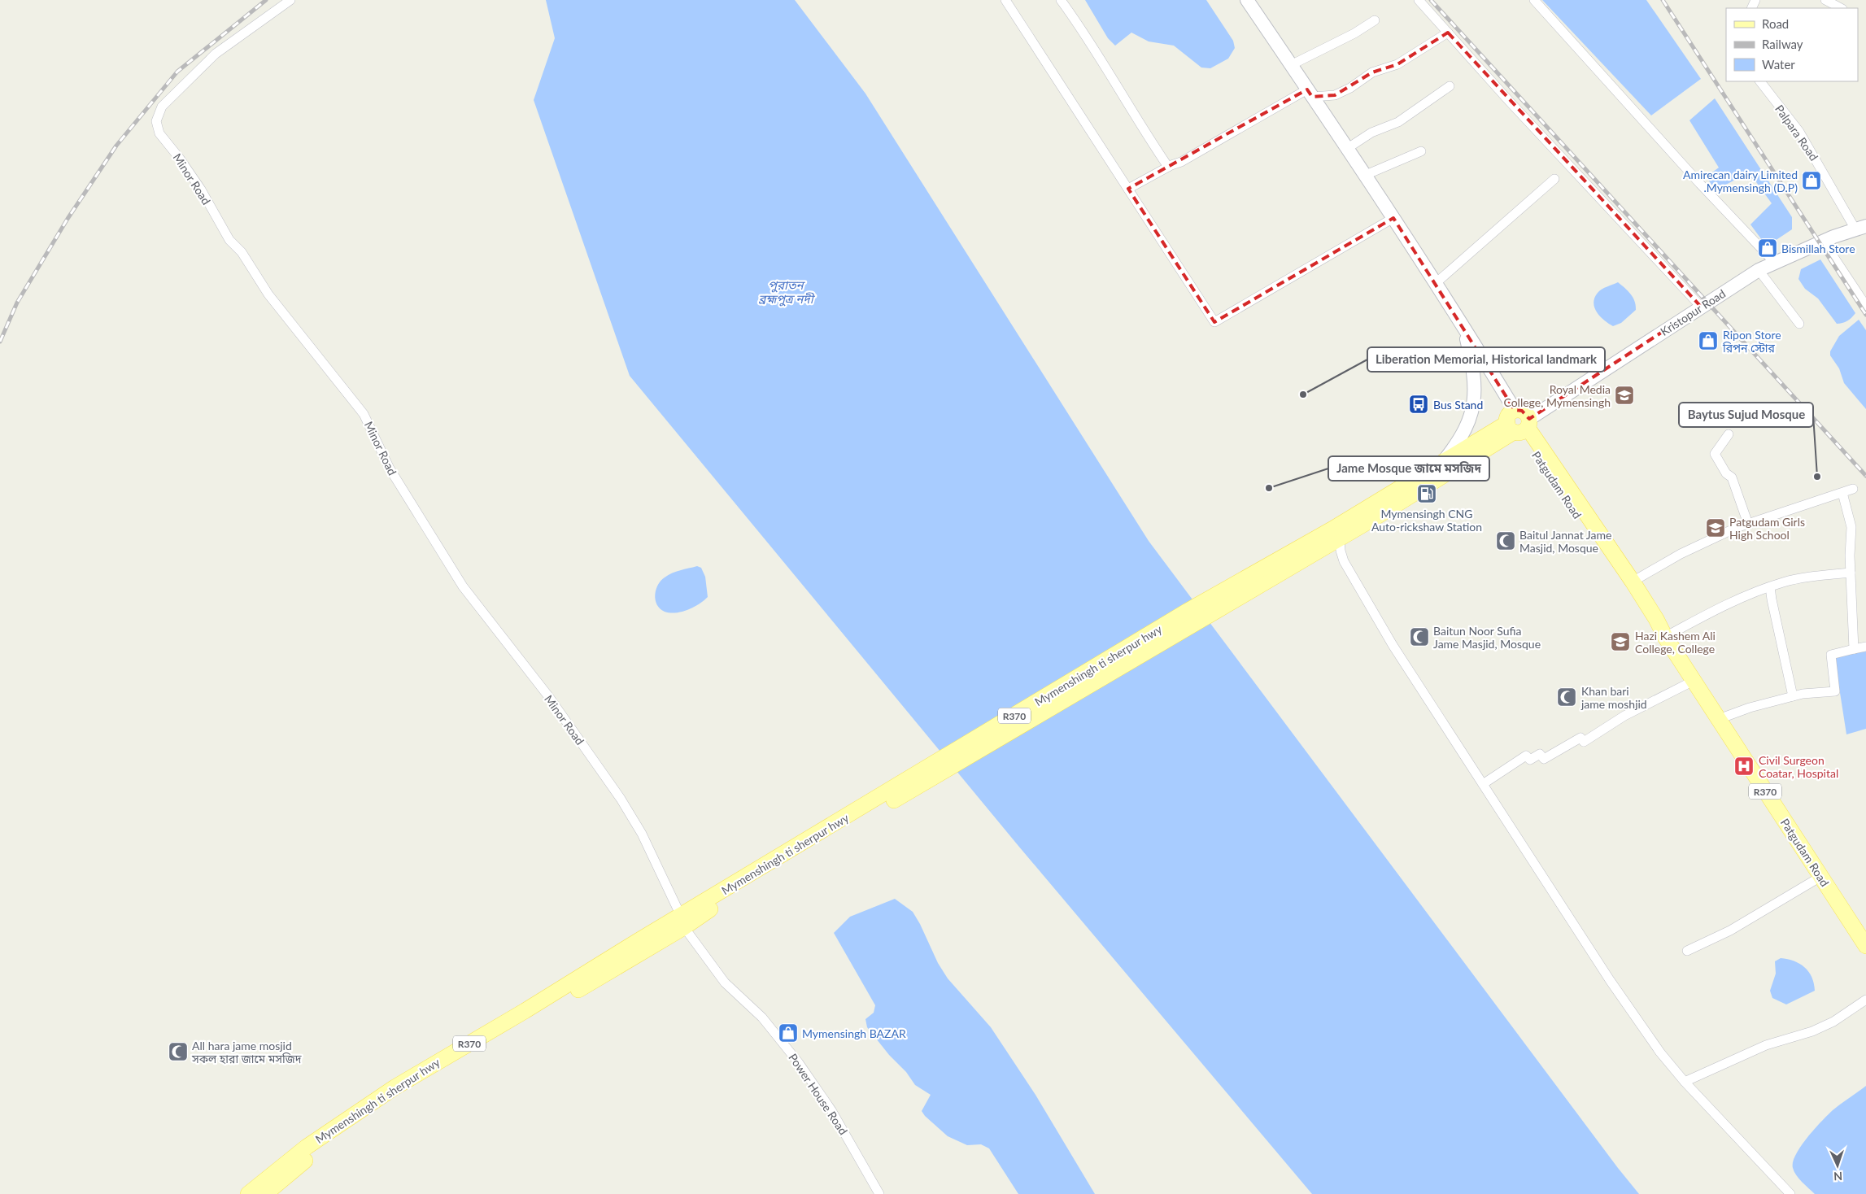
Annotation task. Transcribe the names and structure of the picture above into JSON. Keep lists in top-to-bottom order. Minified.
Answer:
{"streets":{"main road":["Kristopur Road","Patgudam Road","Mymenshingh ti sherpur hwy","R370"],"street":["Palpara Road","Minor Road","Power House Road"]},"crossings":[["Palpara Road","Kristopur Road"],["Minor Road","Mymenshingh ti sherpur hwy"],["Minor Road","Power House Road"],["Kristopur Road","Patgudam Road"],["Kristopur Road","Mymenshingh ti sherpur hwy"],["Mymenshingh ti sherpur hwy","Power House Road"]],"water":["পুরাতন ব্রহ্মপুত্র নদী"],"places":{"shop":["Amirecan dairy Limited .Mymensingh (D.P)","Bismillah Store","Ripon Store রিপন স্টোর","Mymensingh BAZAR"],"other":["Liberation Memorial, Historical landmark","Baytus Sujud Mosque","Jame Mosque জামে মসজিদ"],"school or university":["Royal Media College, Mymensingh","Patgudam Girls High School","Hazi Kashem Ali College, College"],"bus stop":["Bus Stand"],"fuel station":["Mymensingh CNG Auto-rickshaw Station"],"mosque":["Baitul Jannat Jame Masjid, Mosque","Baitun Noor Sufia Jame Masjid, Mosque","Khan bari jame moshjid","All hara jame mosjid সকল হারা জামে মসজিদ"],"hospital":["Civil Surgeon Coatar, Hospital"]},"legend":["Road","Railway","Water"],"north":"bottom"}
